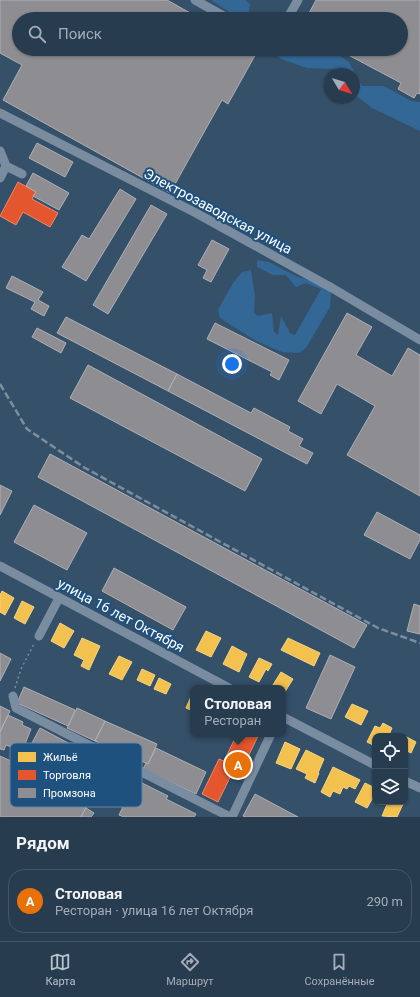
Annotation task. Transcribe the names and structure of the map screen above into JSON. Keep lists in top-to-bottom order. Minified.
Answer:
{"streets":{"street":["Электрозаводская улица","улица 16 лет Октября"]},"legend":["Жильё","Торговля","Промзона"],"north":"bottom right","page":{"search":"Поиск","popup":["Столовая","Ресторан"],"pins":"A","heading":"Рядом","list":[{"mark":"A","name":"Столовая","note":"Ресторан · улица 16 лет Октября","value":"290 m"}],"nav":["Карта","Маршрут","Сохранённые"]}}
